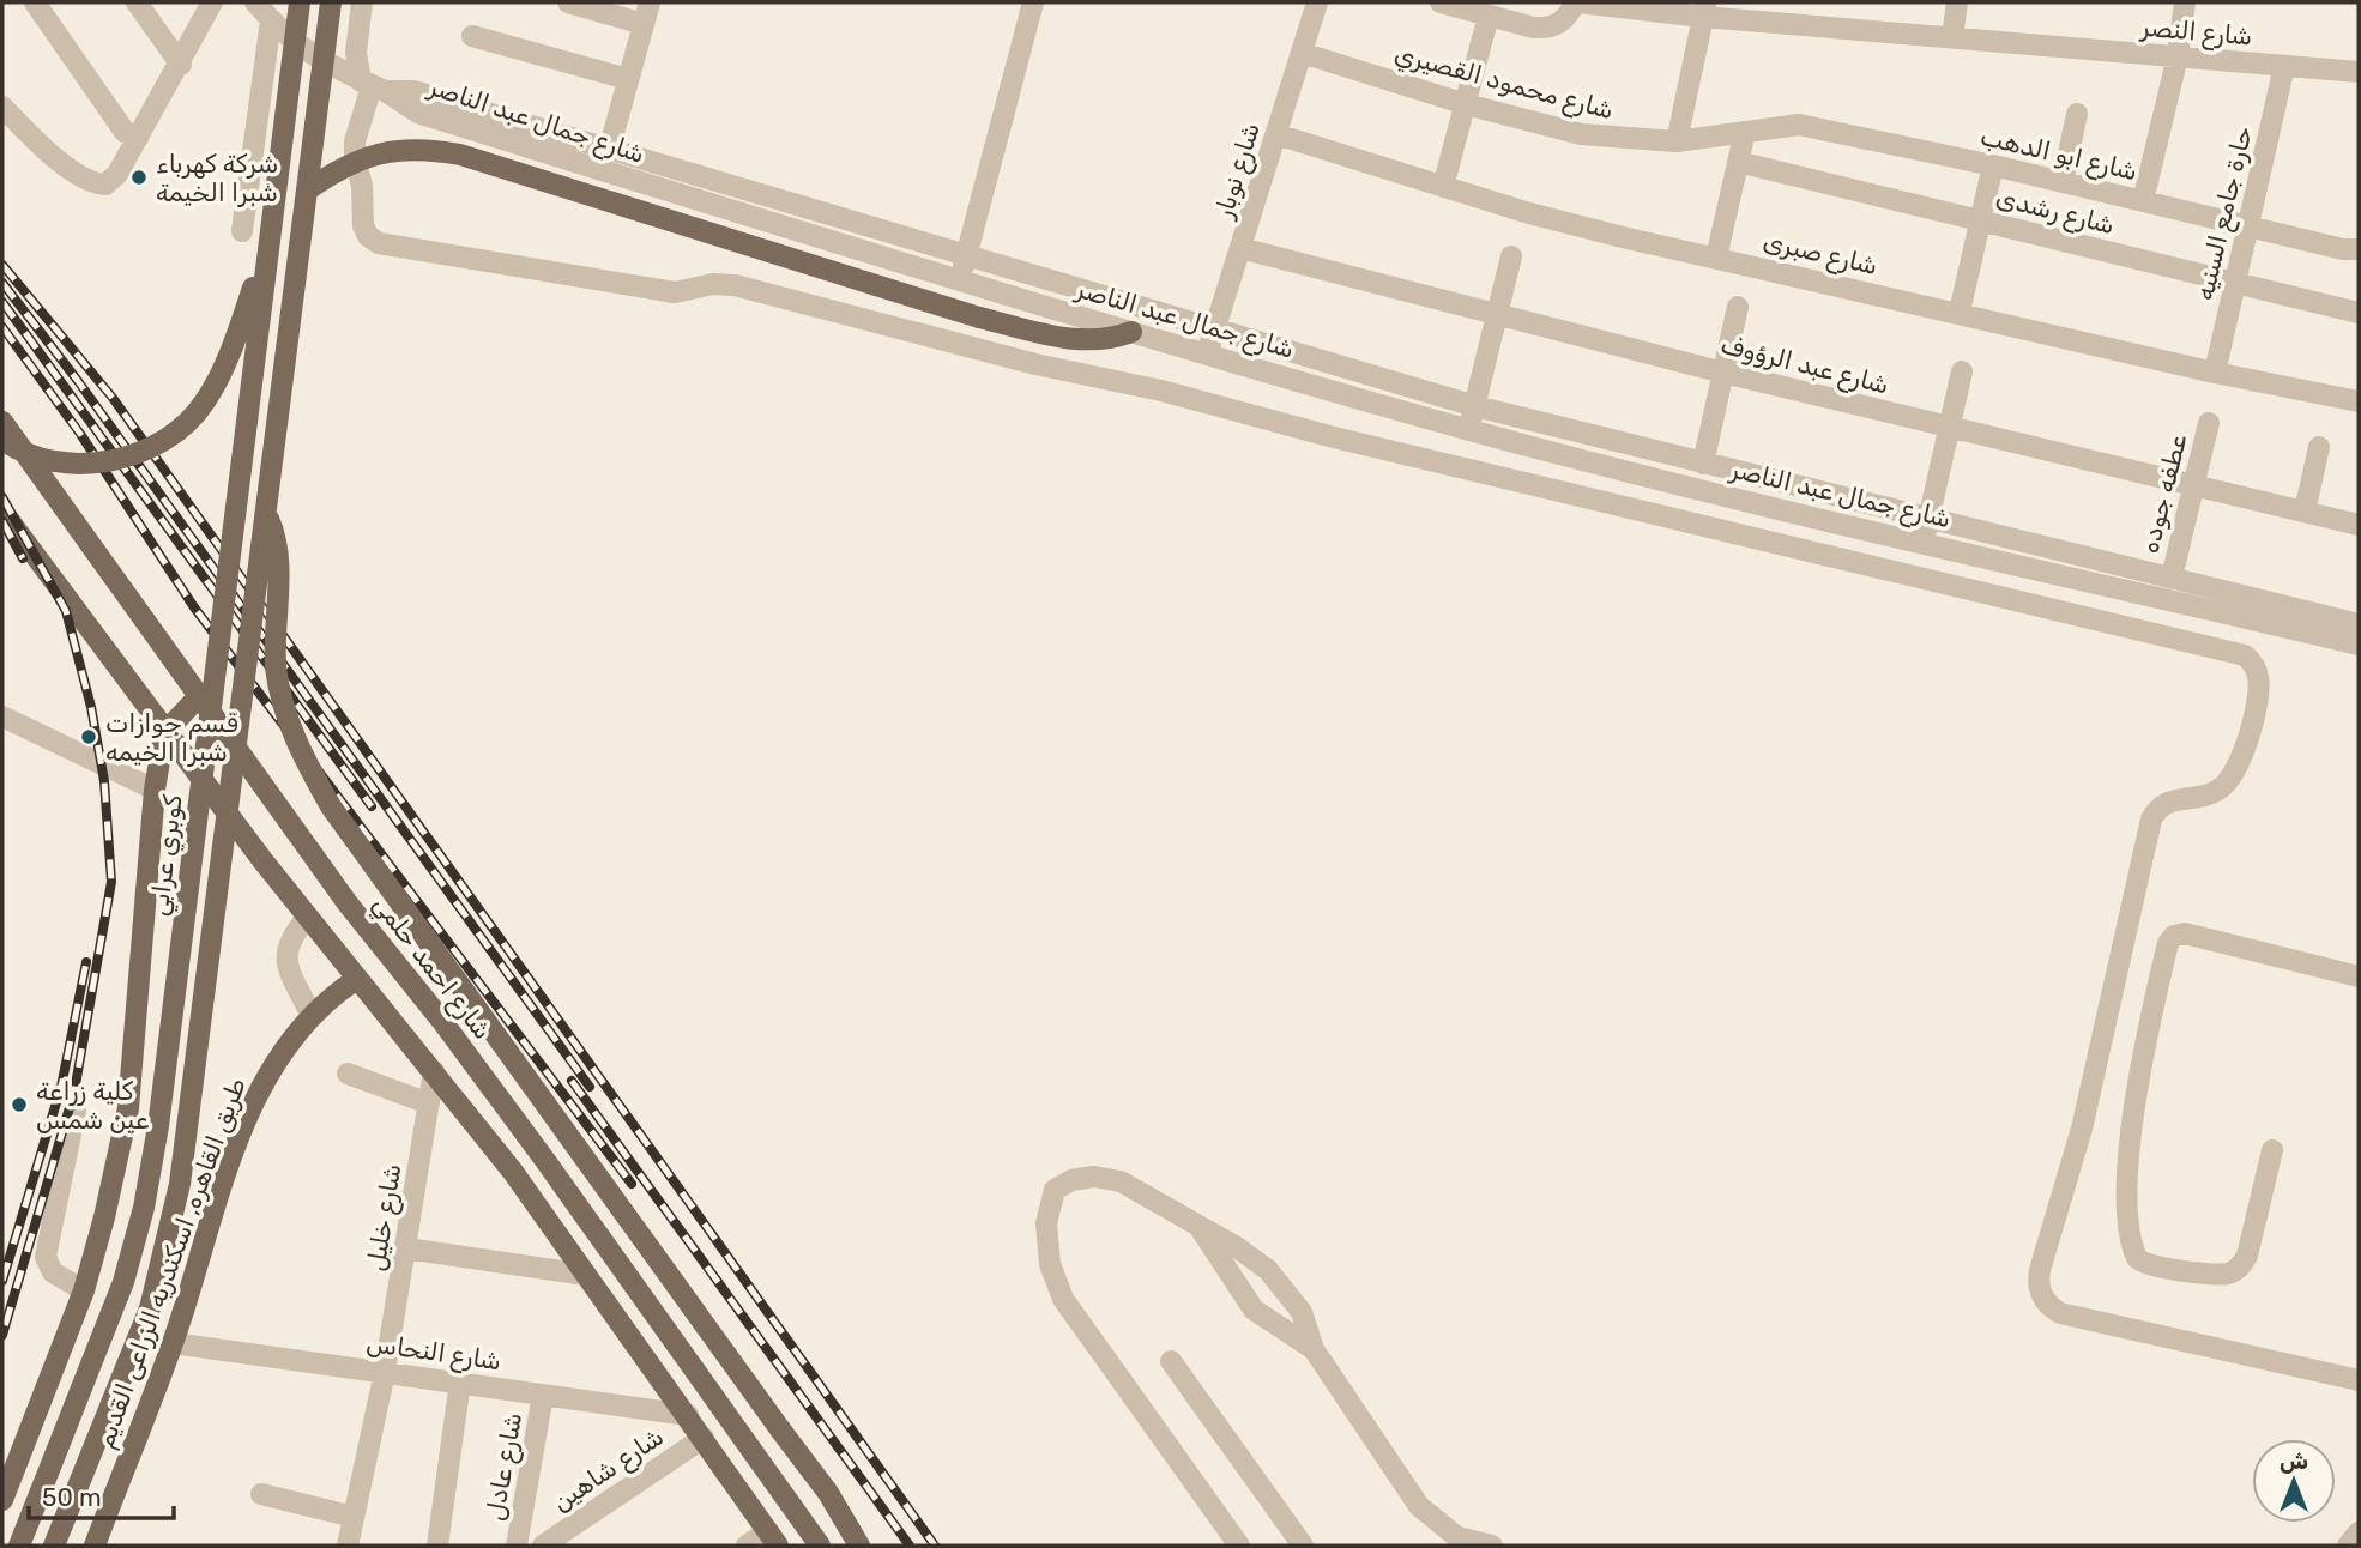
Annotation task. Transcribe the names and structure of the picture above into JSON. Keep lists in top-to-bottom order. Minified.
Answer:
{"streets":{"main road":["كوبري عرابي","شارع احمد حلمي","طريق القاهره, اسكندريه الزراعى القديم"],"street":["شارع النصر","شارع محمود القصيري","شارع جمال عبد الناصر","شارع ابو الدهب","شارع نوبار","شارع رشدى","حارة جامع السنيه","شارع صبرى","شارع عبد الرؤوف","عطفه جوده","شارع خليل","شارع النحاس","شارع عادل","شارع شاهين"]},"crossings":[["شارع النصر","حارة جامع السنيه"],["شارع محمود القصيري","شارع ابو الدهب"],["شارع محمود القصيري","شارع نوبار"],["شارع جمال عبد الناصر","شارع نوبار"],["شارع جمال عبد الناصر","عطفه جوده"],["شارع ابو الدهب","حارة جامع السنيه"],["شارع نوبار","شارع صبرى"],["شارع نوبار","شارع عبد الرؤوف"],["شارع رشدى","حارة جامع السنيه"],["حارة جامع السنيه","شارع صبرى"],["شارع عبد الرؤوف","عطفه جوده"],["شارع خليل","شارع النحاس"],["طريق القاهره, اسكندريه الزراعى القديم","شارع النحاس"],["شارع النحاس","شارع عادل"]],"places":["شركة كهرباء شبرا الخيمة","قسم جوازات شبرا الخيمه","كلية زراعة عين شمس"],"scale_bar":"50 m","north":"top"}
